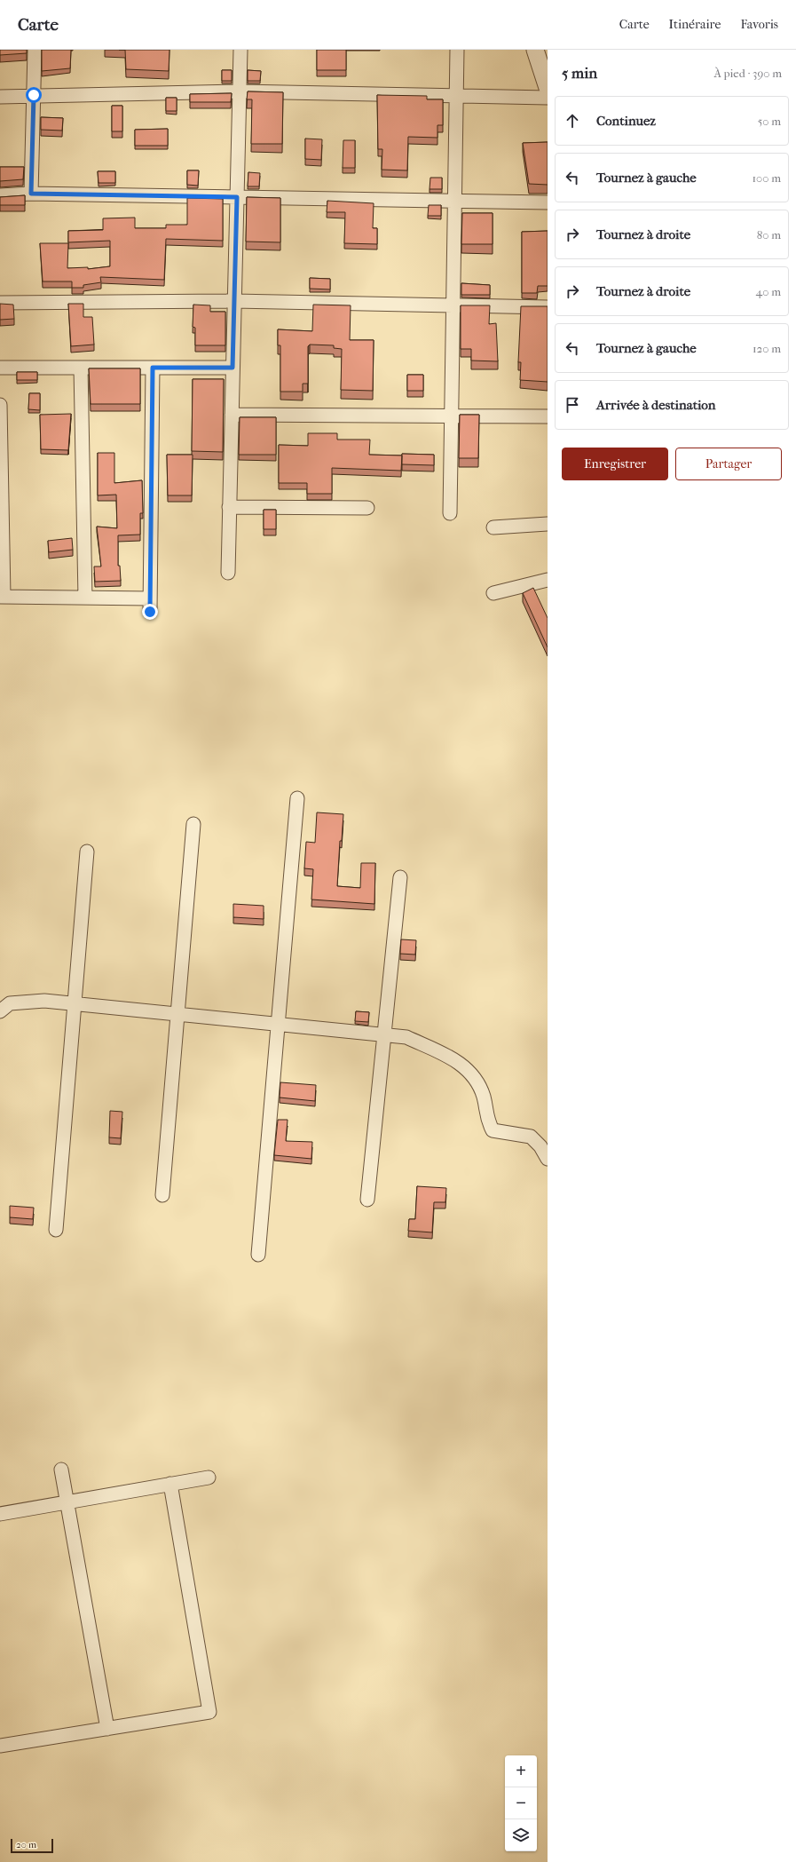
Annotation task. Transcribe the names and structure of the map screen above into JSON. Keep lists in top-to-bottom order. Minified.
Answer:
{"scale_bar":"20 m","page":{"header":"Carte","nav":["Carte","Itinéraire","Favoris"],"heading":["5 min","À pied · 390 m"],"list":[["Continuez","50 m"],["Tournez à gauche","100 m"],["Tournez à droite","80 m"],["Tournez à droite","40 m"],["Tournez à gauche","120 m"],"Arrivée à destination"],"buttons":["Enregistrer","Partager"],"map_buttons":["+","−"],"scale":"20 m"}}
